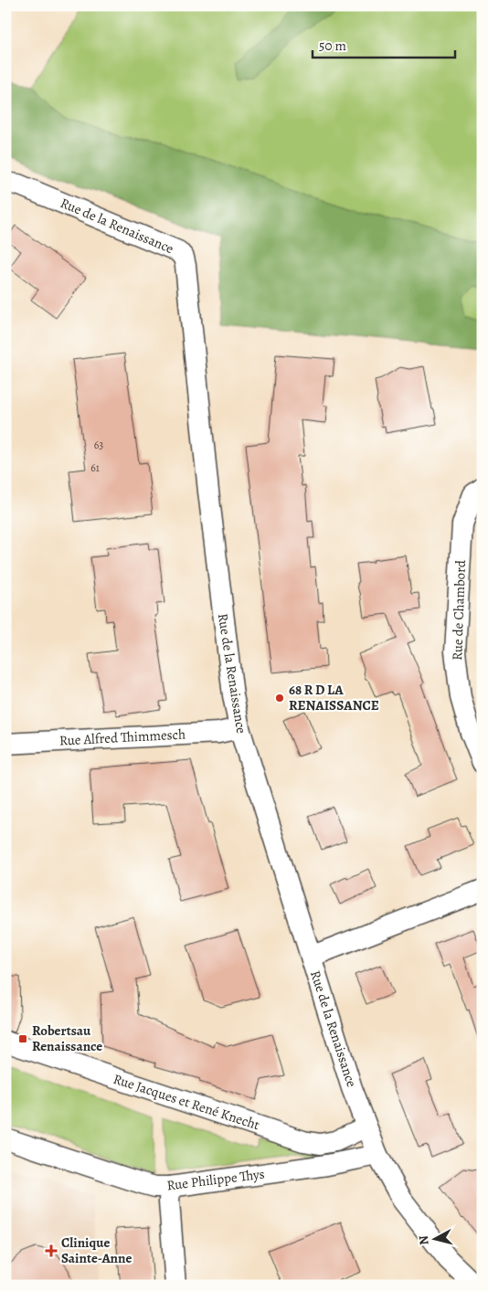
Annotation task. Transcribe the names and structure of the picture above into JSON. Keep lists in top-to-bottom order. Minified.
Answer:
{"streets":{"street":["Rue de la Renaissance","Rue de Chambord","Rue Alfred Thimmesch","Rue Jacques et René Knecht","Rue Philippe Thys"]},"crossings":[["Rue de la Renaissance","Rue Alfred Thimmesch"],["Rue de la Renaissance","Rue Jacques et René Knecht"],["Rue de la Renaissance","Rue Philippe Thys"]],"places":{"other":["68 R D LA RENAISSANCE"],"transit":["Robertsau Renaissance"],"health":["Clinique Sainte-Anne"]},"house_numbers":["63","61"],"scale_bar":"50 m","north":"left"}
